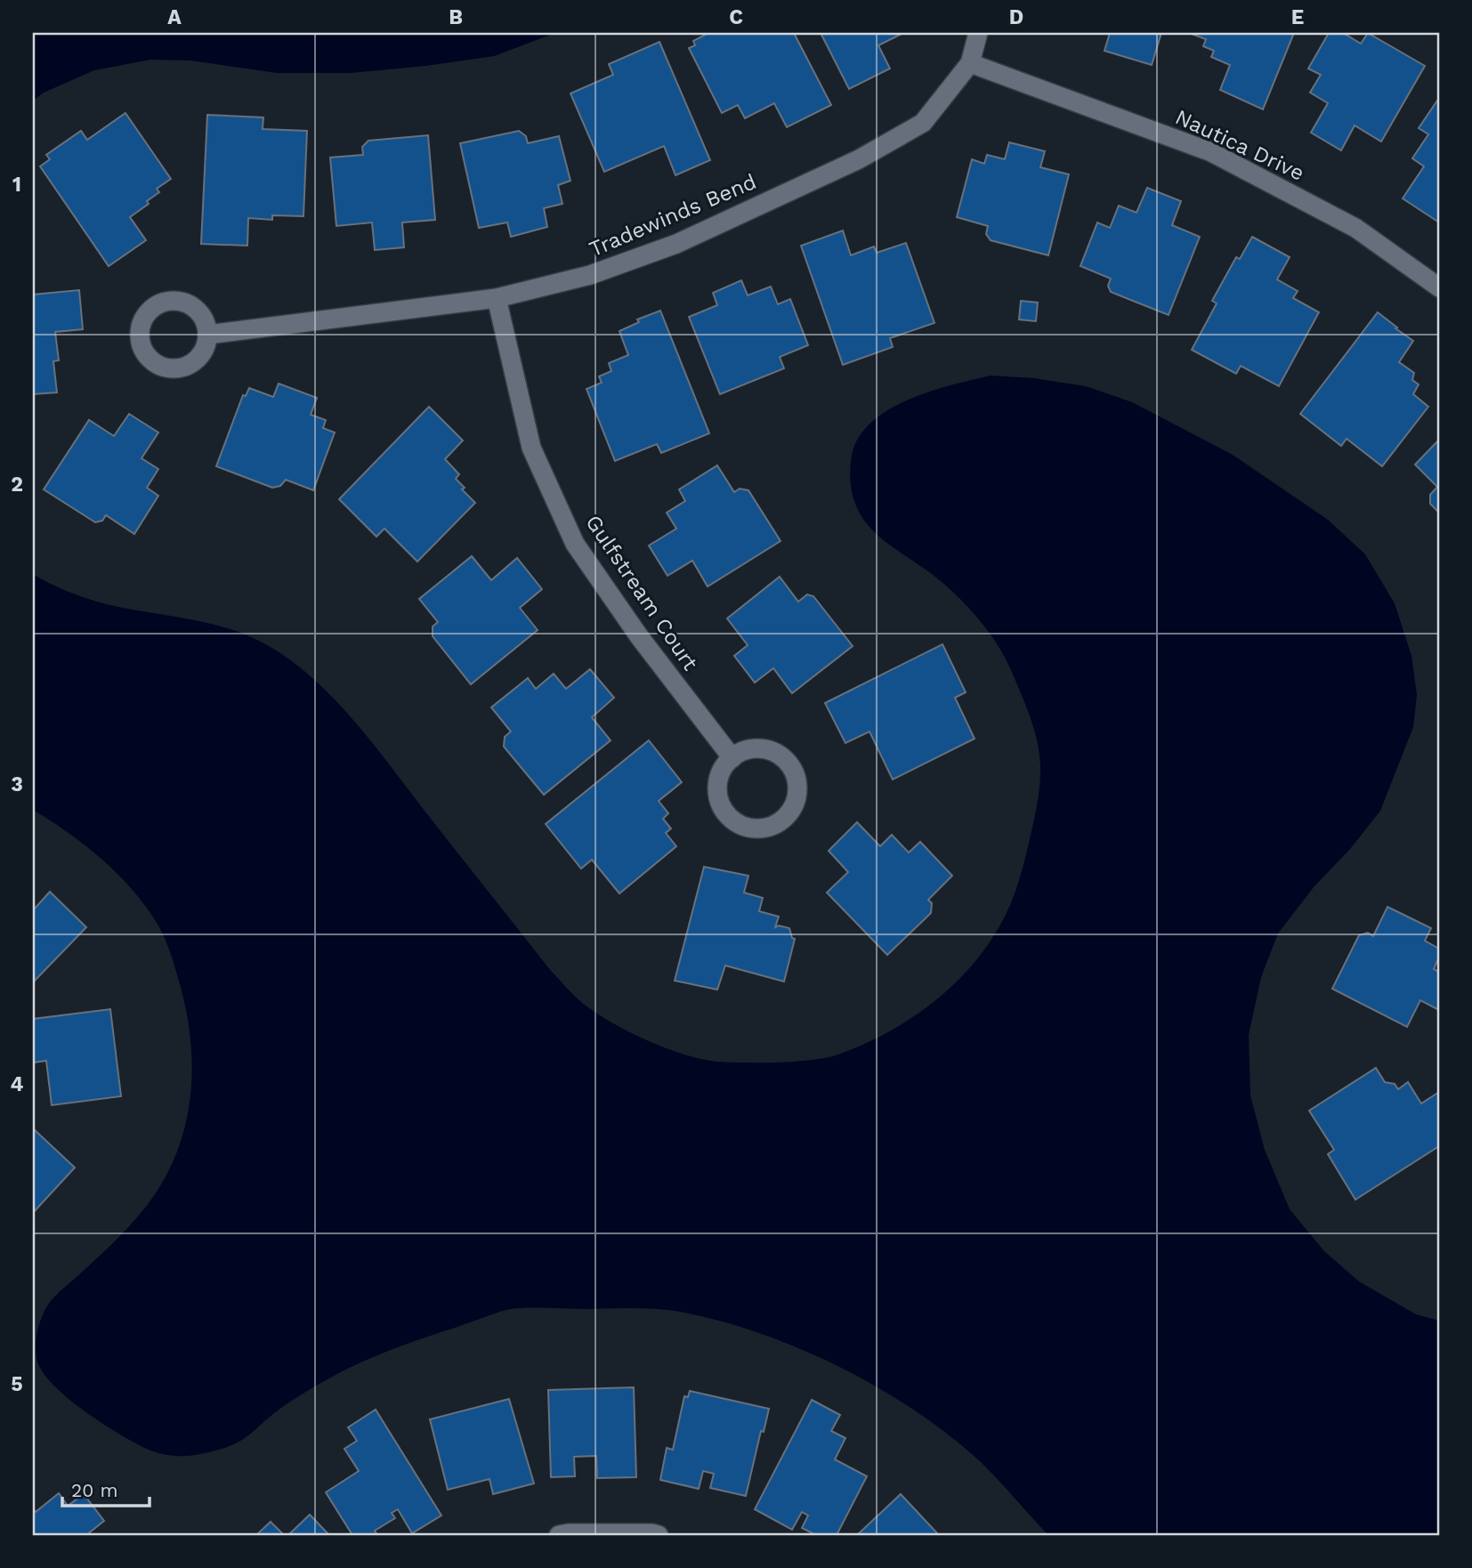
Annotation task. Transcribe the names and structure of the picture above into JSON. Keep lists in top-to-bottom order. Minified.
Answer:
{"streets":{"street":["Nautica Drive","Tradewinds Bend","Gulfstream Court"]},"crossings":[["Nautica Drive","Tradewinds Bend"],["Tradewinds Bend","Gulfstream Court"]],"scale_bar":"20 m","grid":{"columns":["A","B","C","D","E"],"rows":["1","2","3","4","5"]}}
